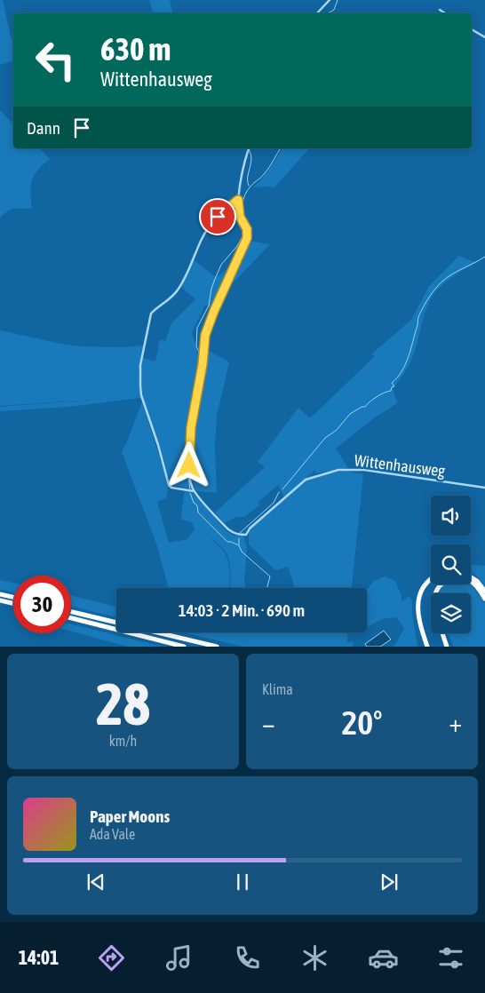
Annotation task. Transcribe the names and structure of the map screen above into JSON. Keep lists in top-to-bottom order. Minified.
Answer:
{"streets":{"street":["Wittenhausweg"]},"page":{"turn":["630 m","Wittenhausweg"],"then":"Dann","limit":"30","trip":"14:03 · 2 Min. · 690 m","tile":[["28","km/h"],"Klima"],"heat":["−","20°","+"],"song":["Paper Moons","Ada Vale"],"tabs":"14:01"}}
